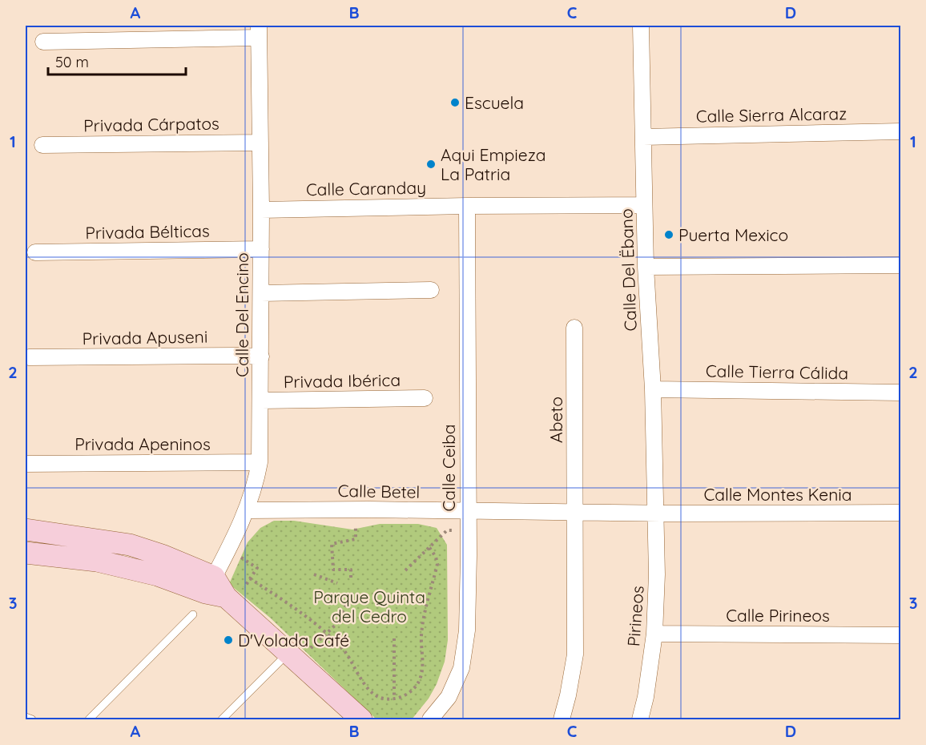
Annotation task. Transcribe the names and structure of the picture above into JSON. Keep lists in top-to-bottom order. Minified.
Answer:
{"streets":{"street":["Calle Sierra Alcaraz","Privada Cárpatos","Calle Caranday","Privada Bélticas","Calle Del Ëbano","Calle Del Encino","Privada Apuseni","Calle Tierra Cálida","Privada Ibérica","Abeto","Privada Apeninos","Calle Ceiba","Calle Betel","Calle Montes Kenia","Calle Pirineos","Pirineos"]},"crossings":[["Calle Sierra Alcaraz","Calle Del Ëbano"],["Privada Cárpatos","Calle Del Encino"],["Calle Caranday","Calle Del Ëbano"],["Calle Caranday","Calle Del Encino"],["Calle Caranday","Calle Ceiba"],["Privada Bélticas","Calle Del Encino"],["Calle Del Ëbano","Calle Tierra Cálida"],["Calle Del Ëbano","Calle Betel"],["Calle Del Ëbano","Calle Montes Kenia"],["Calle Del Ëbano","Pirineos"],["Calle Del Encino","Privada Apuseni"],["Calle Del Encino","Privada Ibérica"],["Calle Del Encino","Privada Apeninos"],["Calle Del Encino","Calle Betel"],["Abeto","Calle Betel"],["Calle Ceiba","Calle Betel"],["Calle Betel","Calle Montes Kenia"],["Calle Betel","Pirineos"],["Calle Montes Kenia","Pirineos"],["Calle Pirineos","Pirineos"]],"parks":["Parque Quinta del Cedro"],"places":["Escuela","Aqui Empieza La Patria","Puerta Mexico","D'Volada Café"],"scale_bar":"50 m","grid":{"columns":["A","B","C","D"],"rows":["1","2","3"]}}
